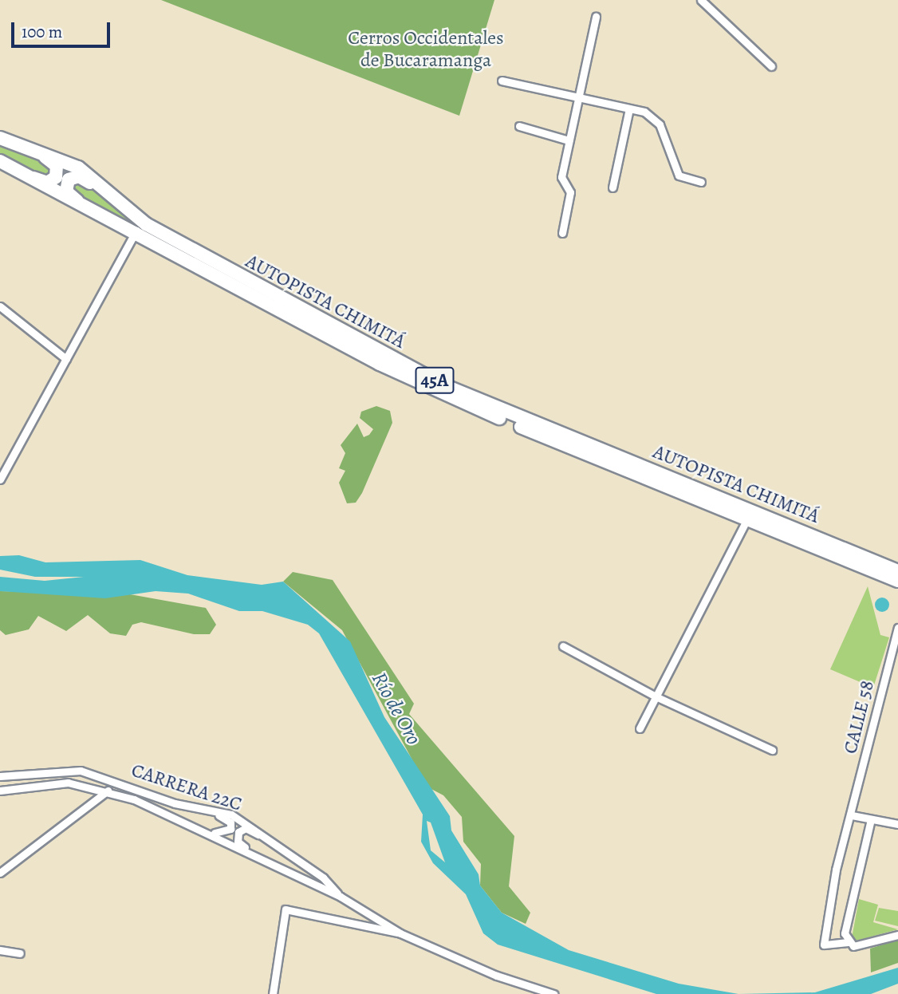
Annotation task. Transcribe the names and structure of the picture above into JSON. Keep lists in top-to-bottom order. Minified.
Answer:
{"streets":{"highway":["AUTOPISTA CHIMITÁ","45A"],"street":["CALLE 58","CARRERA 22C"]},"water":["Río de Oro"],"parks":["Cerros Occidentales de Bucaramanga"],"scale_bar":"100 m"}
